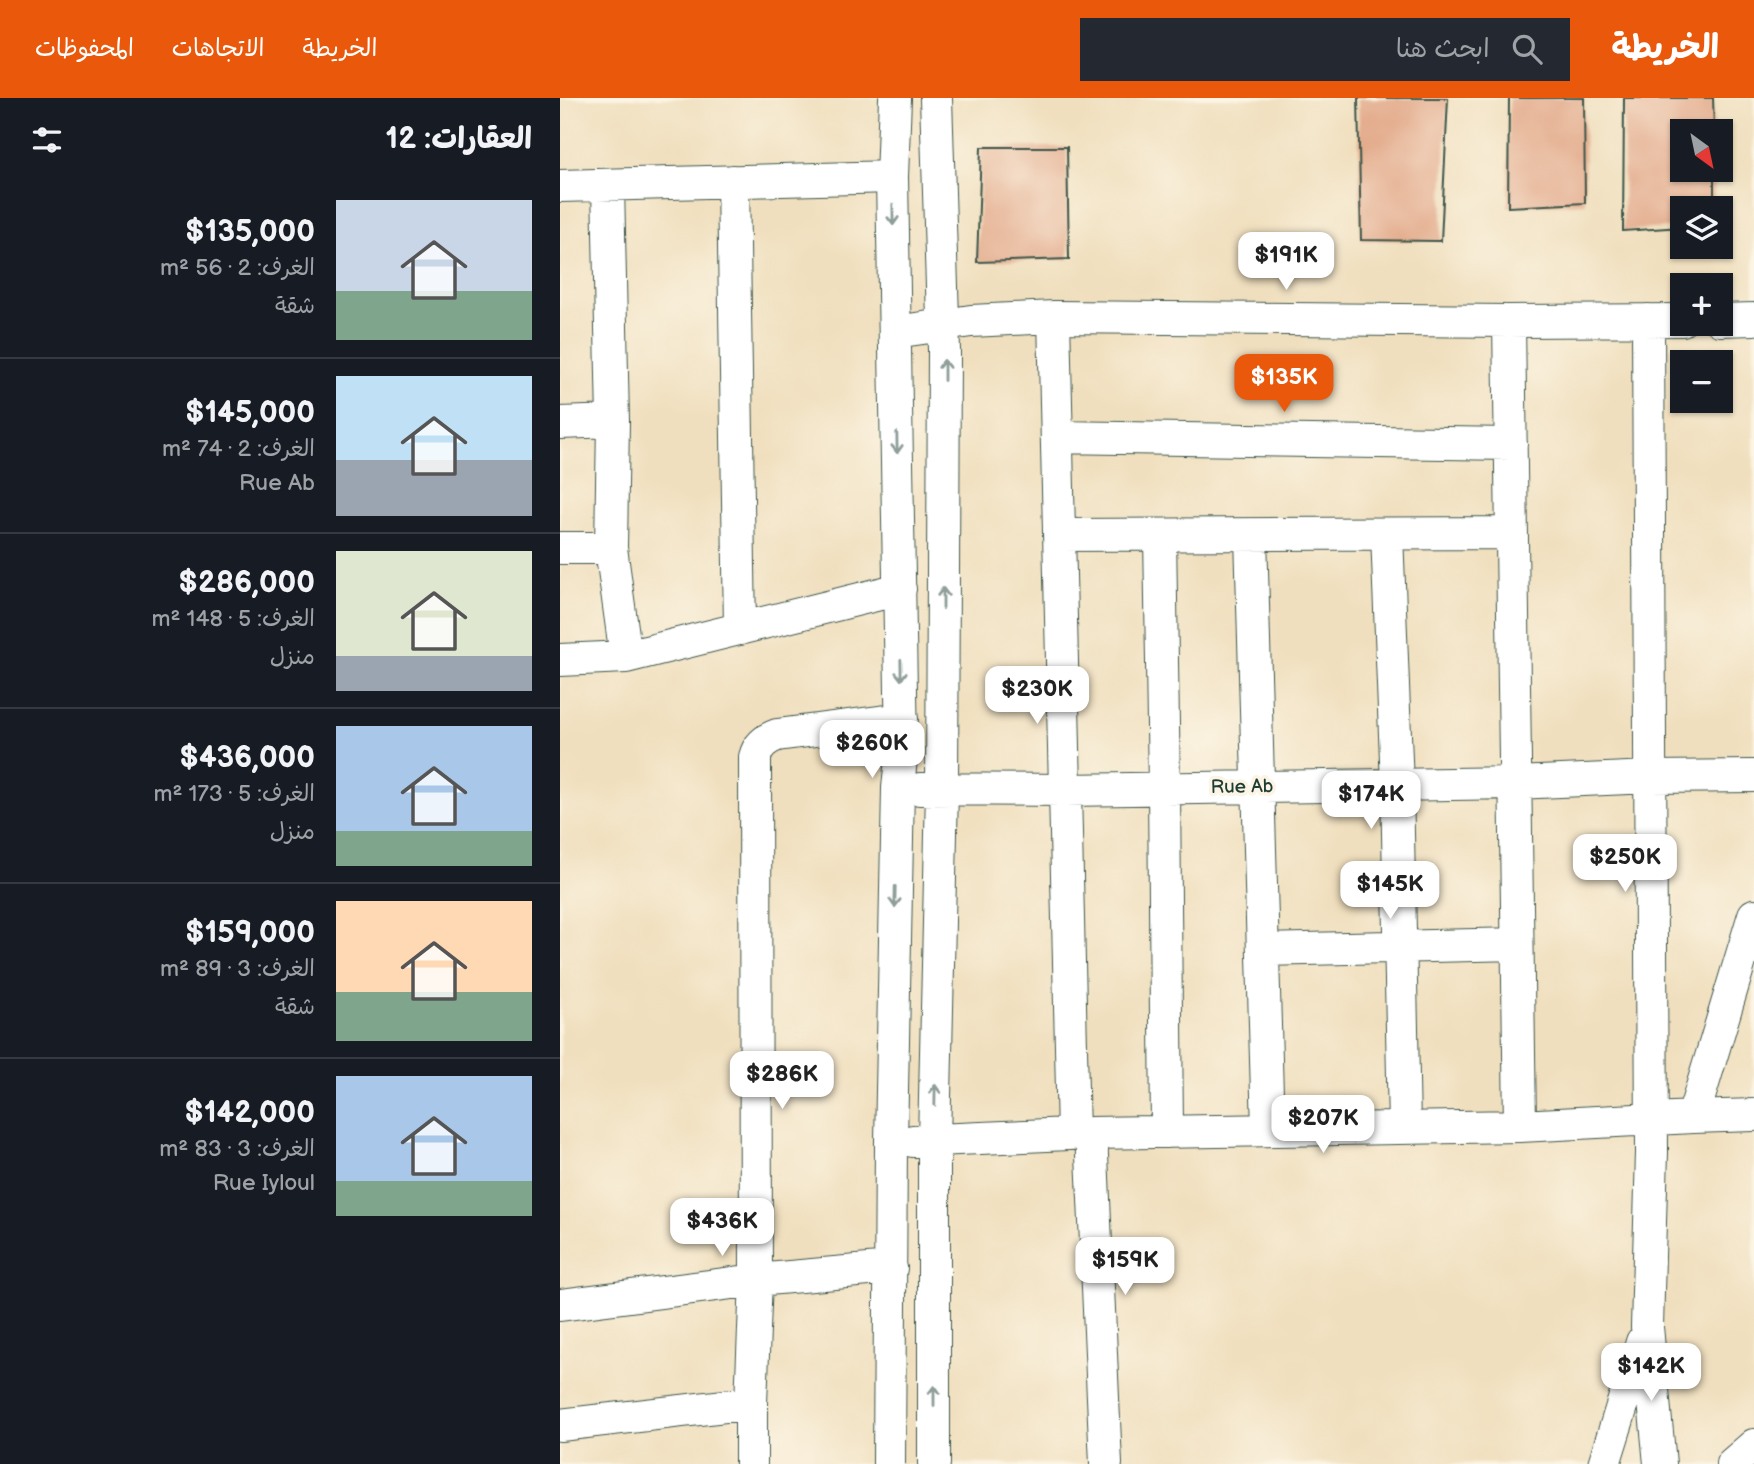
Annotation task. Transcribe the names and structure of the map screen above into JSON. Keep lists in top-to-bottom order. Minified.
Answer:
{"streets":{"street":["Rue Ab"]},"north":"bottom right","page":{"header":"الخريطة","search":"ابحث هنا","nav":["الخريطة","الاتجاهات","المحفوظات"],"heading":"العقارات: 12","map_buttons":["+","−"],"list":[{"name":"$135,000","note":"الغرف: 2 · 56 m² · شقة"},{"name":"$145,000","note":"الغرف: 2 · 74 m² · Rue Ab"},{"name":"$286,000","note":"الغرف: 5 · 148 m² · منزل"},{"name":"$436,000","note":"الغرف: 5 · 173 m² · منزل"},{"name":"$159,000","note":"الغرف: 3 · 89 m² · شقة"},{"name":"$142,000","note":"الغرف: 3 · 83 m² · Rue Iyloul"}],"price":["$191K","$135K","$230K","$260K","$174K","$250K","$145K","$286K","$207K","$436K","$159K","$142K"]}}
